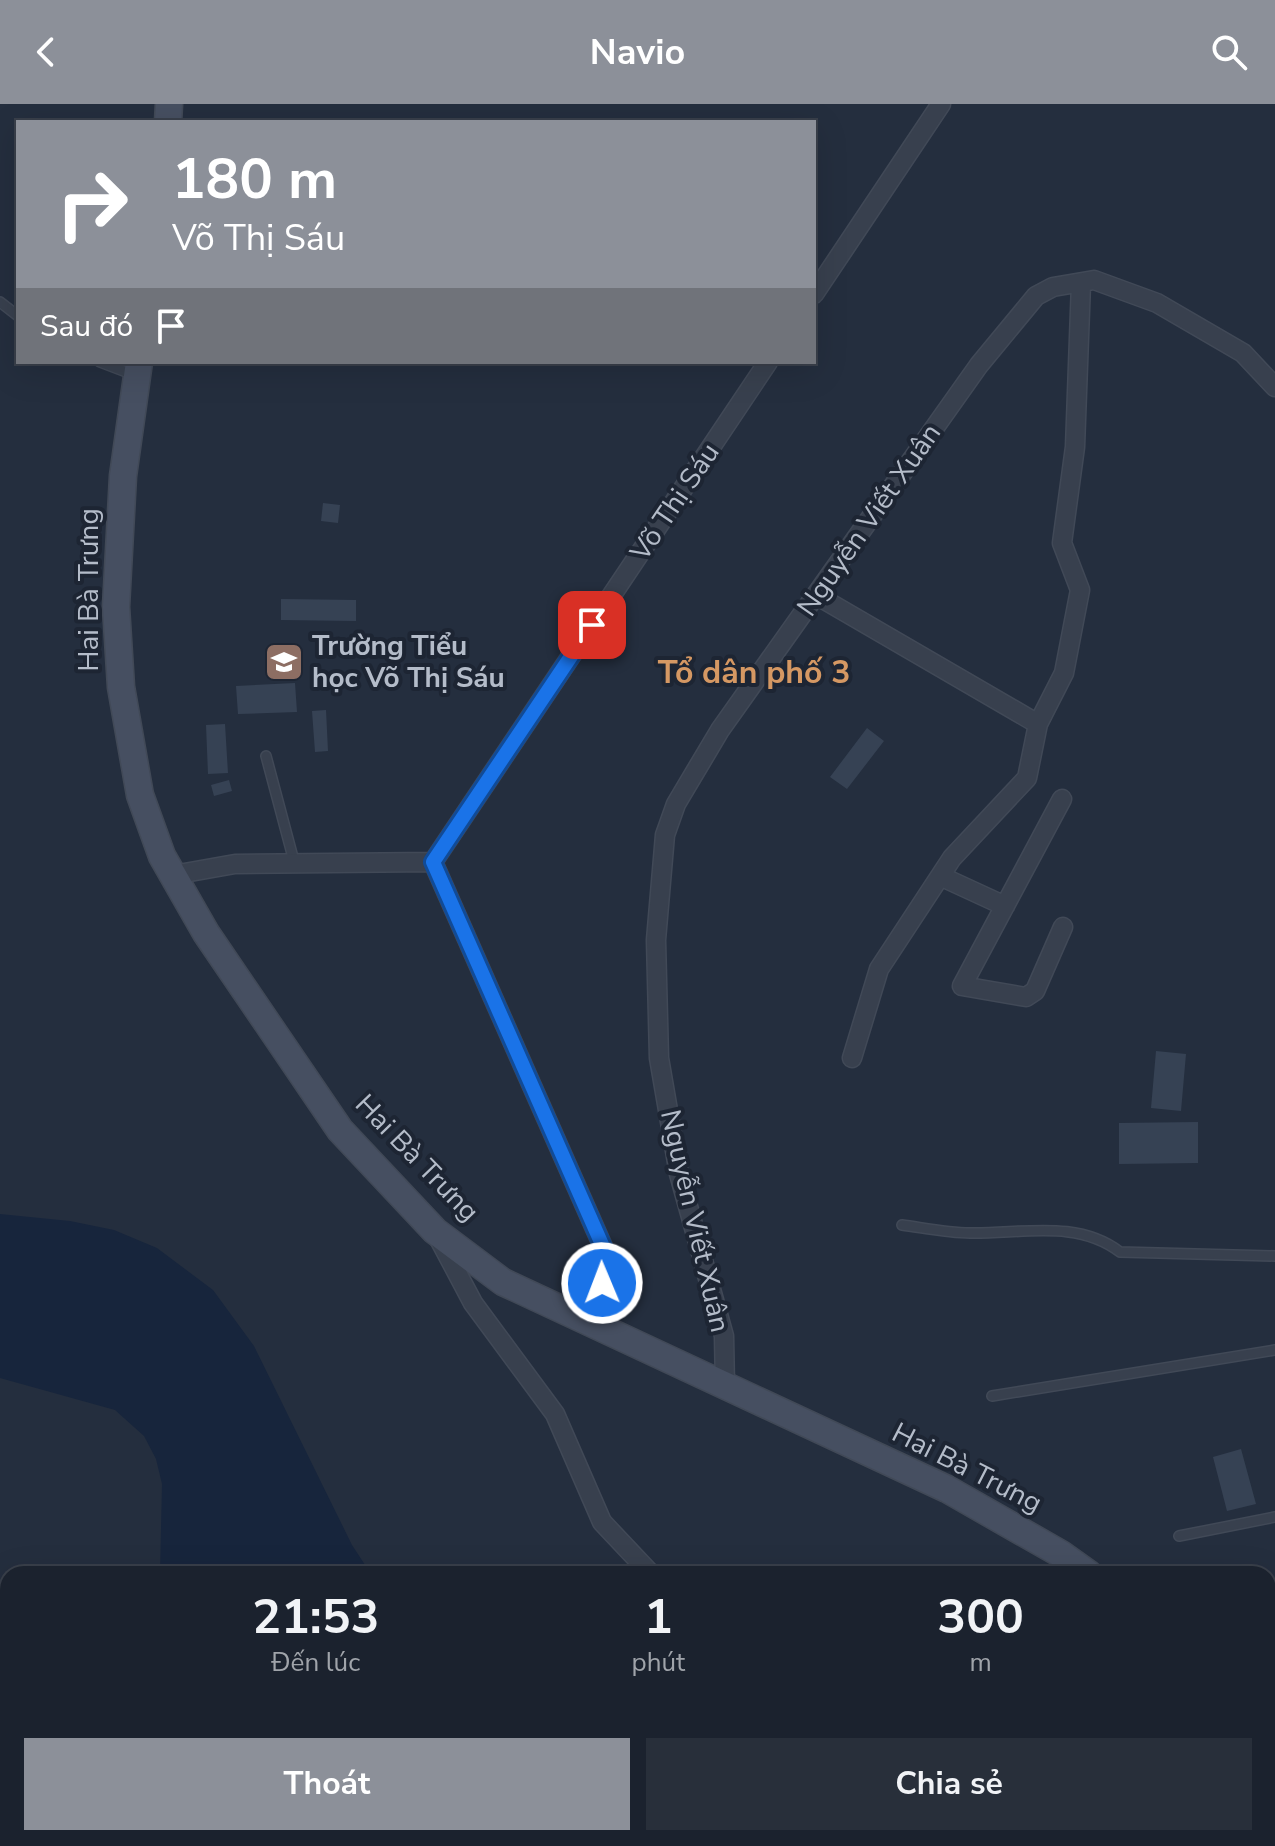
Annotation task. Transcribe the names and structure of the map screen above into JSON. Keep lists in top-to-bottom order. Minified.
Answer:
{"streets":{"street":["Võ Thị Sáu","Nguyễn Viết Xuân","Hai Bà Trưng"]},"crossings":[["Nguyễn Viết Xuân","Hai Bà Trưng"]],"districts":["Tổ dân phố 3"],"places":{"school or university":["Trường Tiểu học Võ Thị Sáu"]},"page":{"header":"Navio","turn":["180 m","Võ Thị Sáu"],"then":"Sau đó","eta":["21:53","Đến lúc","1","phút","300","m"],"buttons":["Thoát","Chia sẻ"]}}
